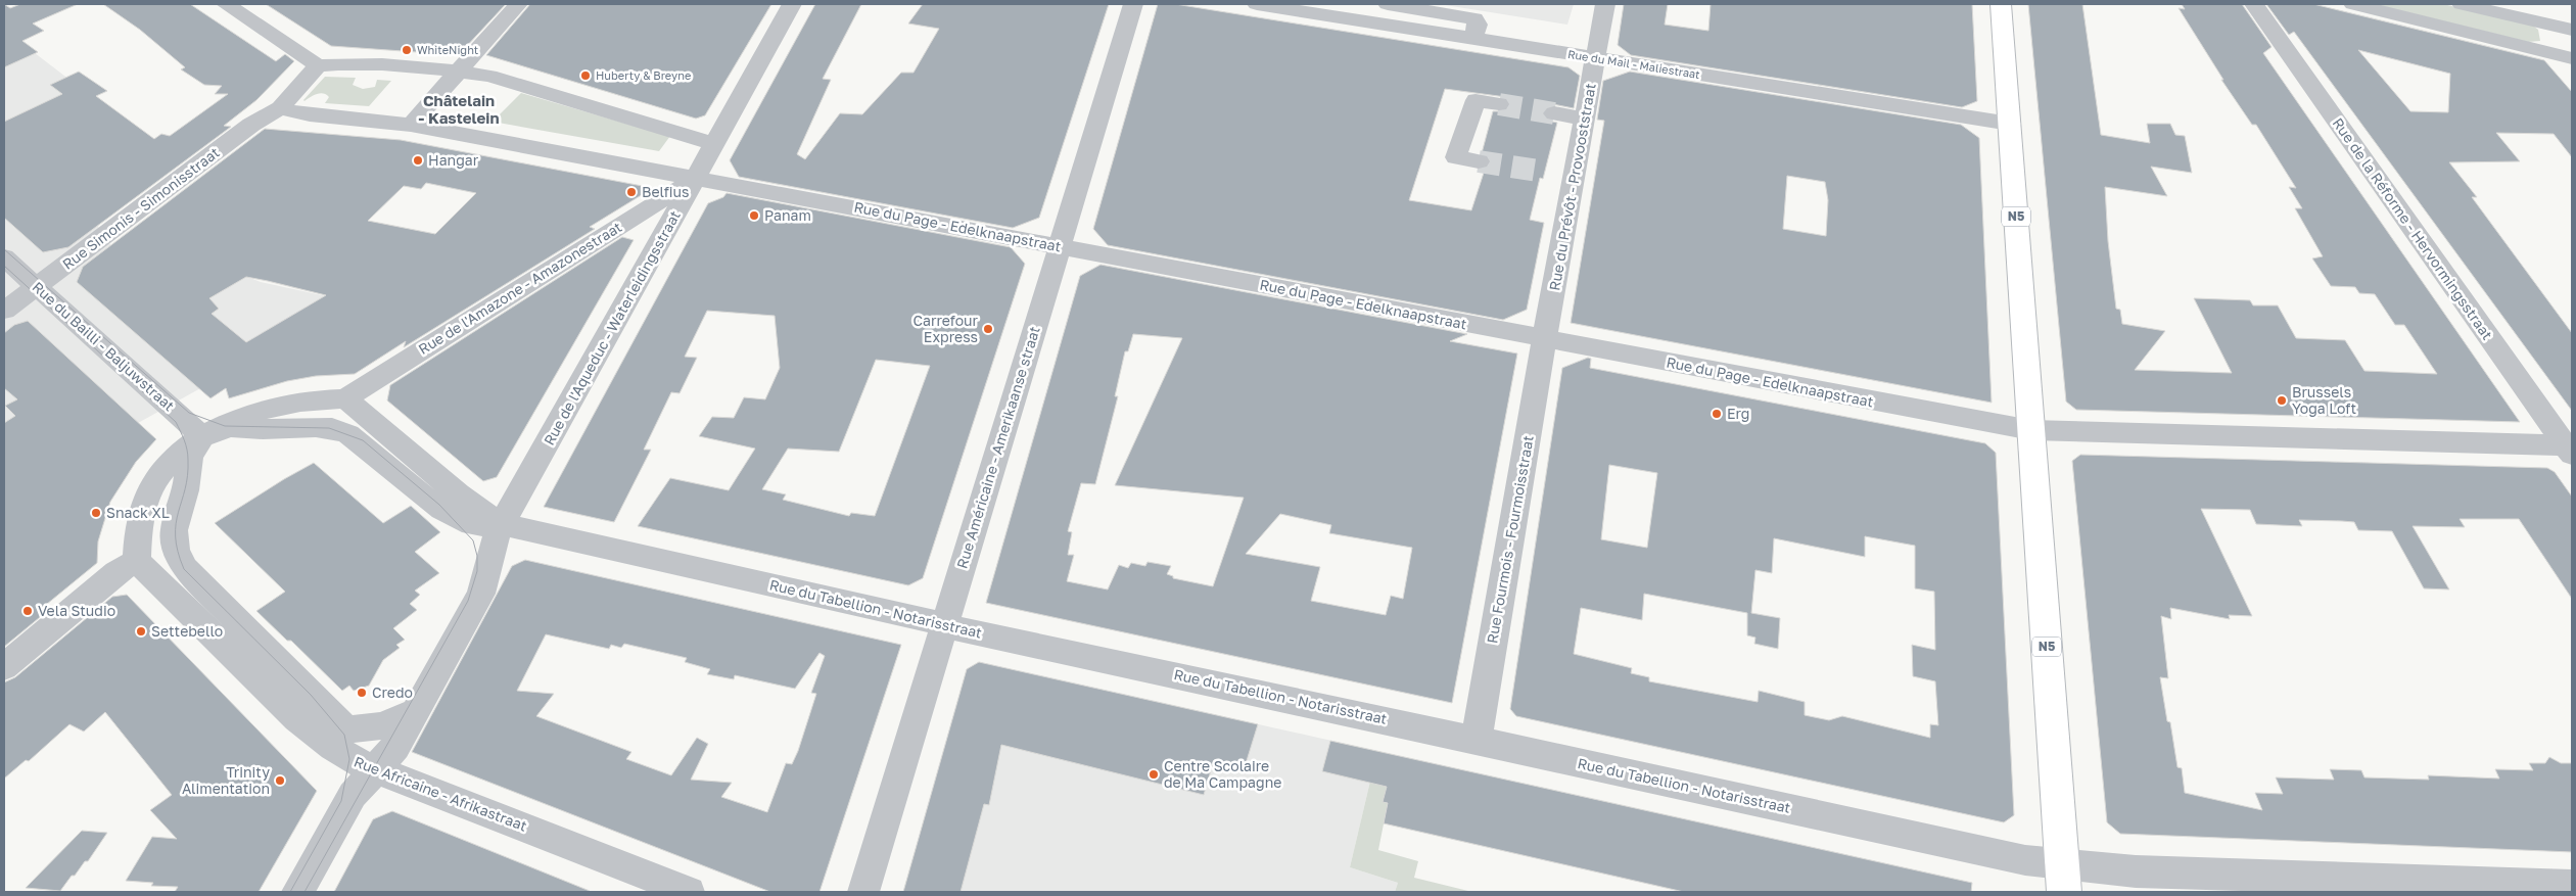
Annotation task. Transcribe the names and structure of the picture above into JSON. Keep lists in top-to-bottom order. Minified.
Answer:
{"streets":{"main road":["N5"],"street":["Rue du Mail - Maliestraat","Rue du Prévôt - Provooststraat","Rue Simonis - Simonisstraat","Rue du Page - Edelknaapstraat","Rue de la Réforme - Hervormingsstraat","Rue de l'Amazone - Amazonestraat","Rue de l'Aqueduc - Waterleidingsstraat","Rue du Bailli - Baljuwstraat","Rue Américaine - Amerikaanse straat","Rue Fourmois - Fourmoisstraat","Rue du Tabellion - Notarisstraat","Rue Africaine - Afrikastraat"]},"crossings":[["Rue du Mail - Maliestraat","Rue du Prévôt - Provooststraat"],["Rue du Mail - Maliestraat","N5"],["Rue du Prévôt - Provooststraat","Rue du Page - Edelknaapstraat"],["Rue du Prévôt - Provooststraat","Rue Fourmois - Fourmoisstraat"],["Rue Simonis - Simonisstraat","Rue du Page - Edelknaapstraat"],["Rue Simonis - Simonisstraat","Rue du Bailli - Baljuwstraat"],["N5","Rue du Page - Edelknaapstraat"],["N5","Rue du Tabellion - Notarisstraat"],["Rue du Page - Edelknaapstraat","Rue de la Réforme - Hervormingsstraat"],["Rue du Page - Edelknaapstraat","Rue de l'Amazone - Amazonestraat"],["Rue du Page - Edelknaapstraat","Rue de l'Aqueduc - Waterleidingsstraat"],["Rue du Page - Edelknaapstraat","Rue Américaine - Amerikaanse straat"],["Rue du Page - Edelknaapstraat","Rue Fourmois - Fourmoisstraat"],["Rue de l'Amazone - Amazonestraat","Rue de l'Aqueduc - Waterleidingsstraat"],["Rue de l'Amazone - Amazonestraat","Rue du Tabellion - Notarisstraat"],["Rue de l'Aqueduc - Waterleidingsstraat","Rue du Tabellion - Notarisstraat"],["Rue de l'Aqueduc - Waterleidingsstraat","Rue Africaine - Afrikastraat"],["Rue du Bailli - Baljuwstraat","Rue du Tabellion - Notarisstraat"],["Rue Américaine - Amerikaanse straat","Rue du Tabellion - Notarisstraat"],["Rue Fourmois - Fourmoisstraat","Rue du Tabellion - Notarisstraat"]],"districts":["Châtelain - Kastelein"],"places":["WhiteNight","Huberty & Breyne","Hangar","Belfius","Panam","Carrefour Express","Brussels Yoga Loft","Erg","Snack XL","Vela Studio","Settebello","Credo","Centre Scolaire de Ma Campagne","Trinity Alimentation"]}
